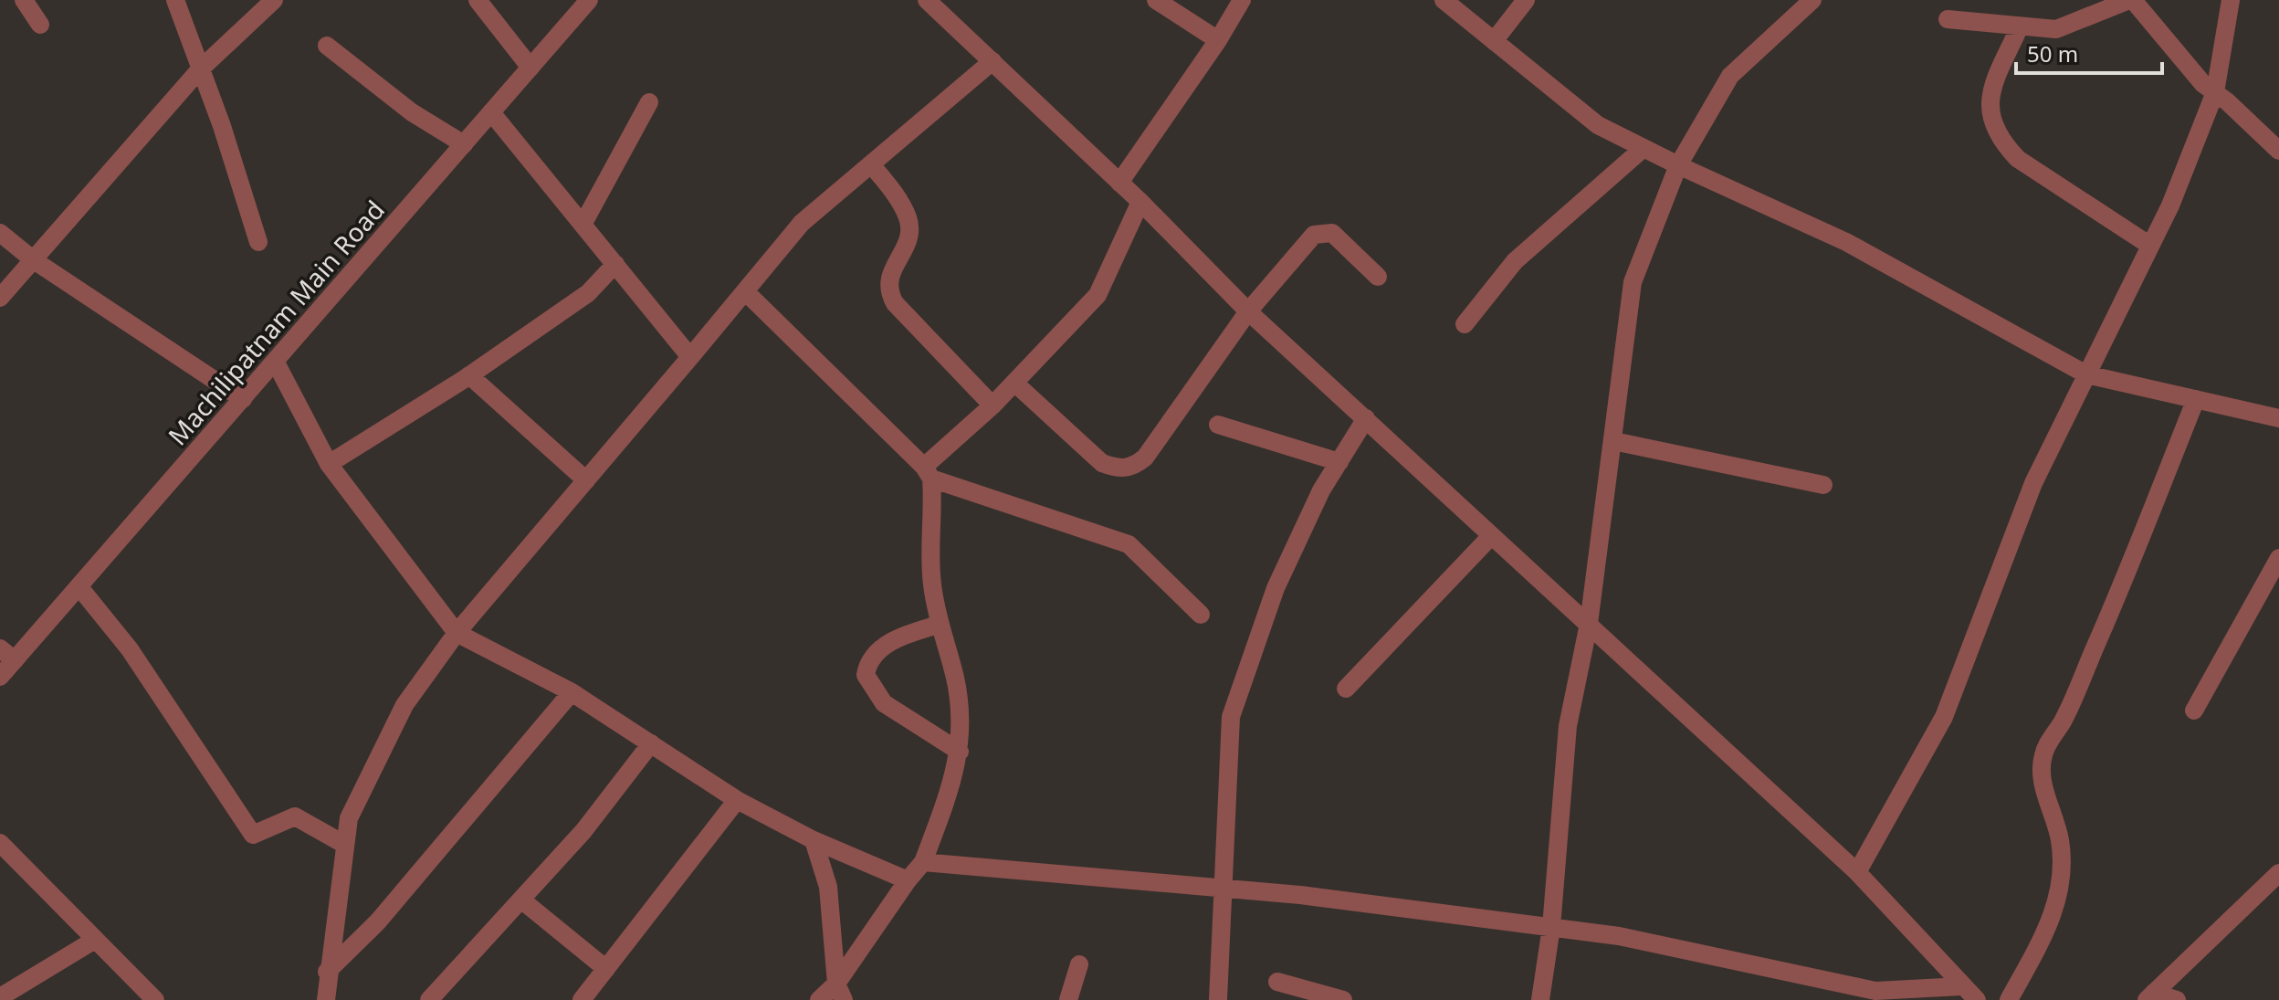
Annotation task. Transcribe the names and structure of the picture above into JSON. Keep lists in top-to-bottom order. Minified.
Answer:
{"streets":{"street":["Machilipatnam Main Road"]},"scale_bar":"50 m"}
